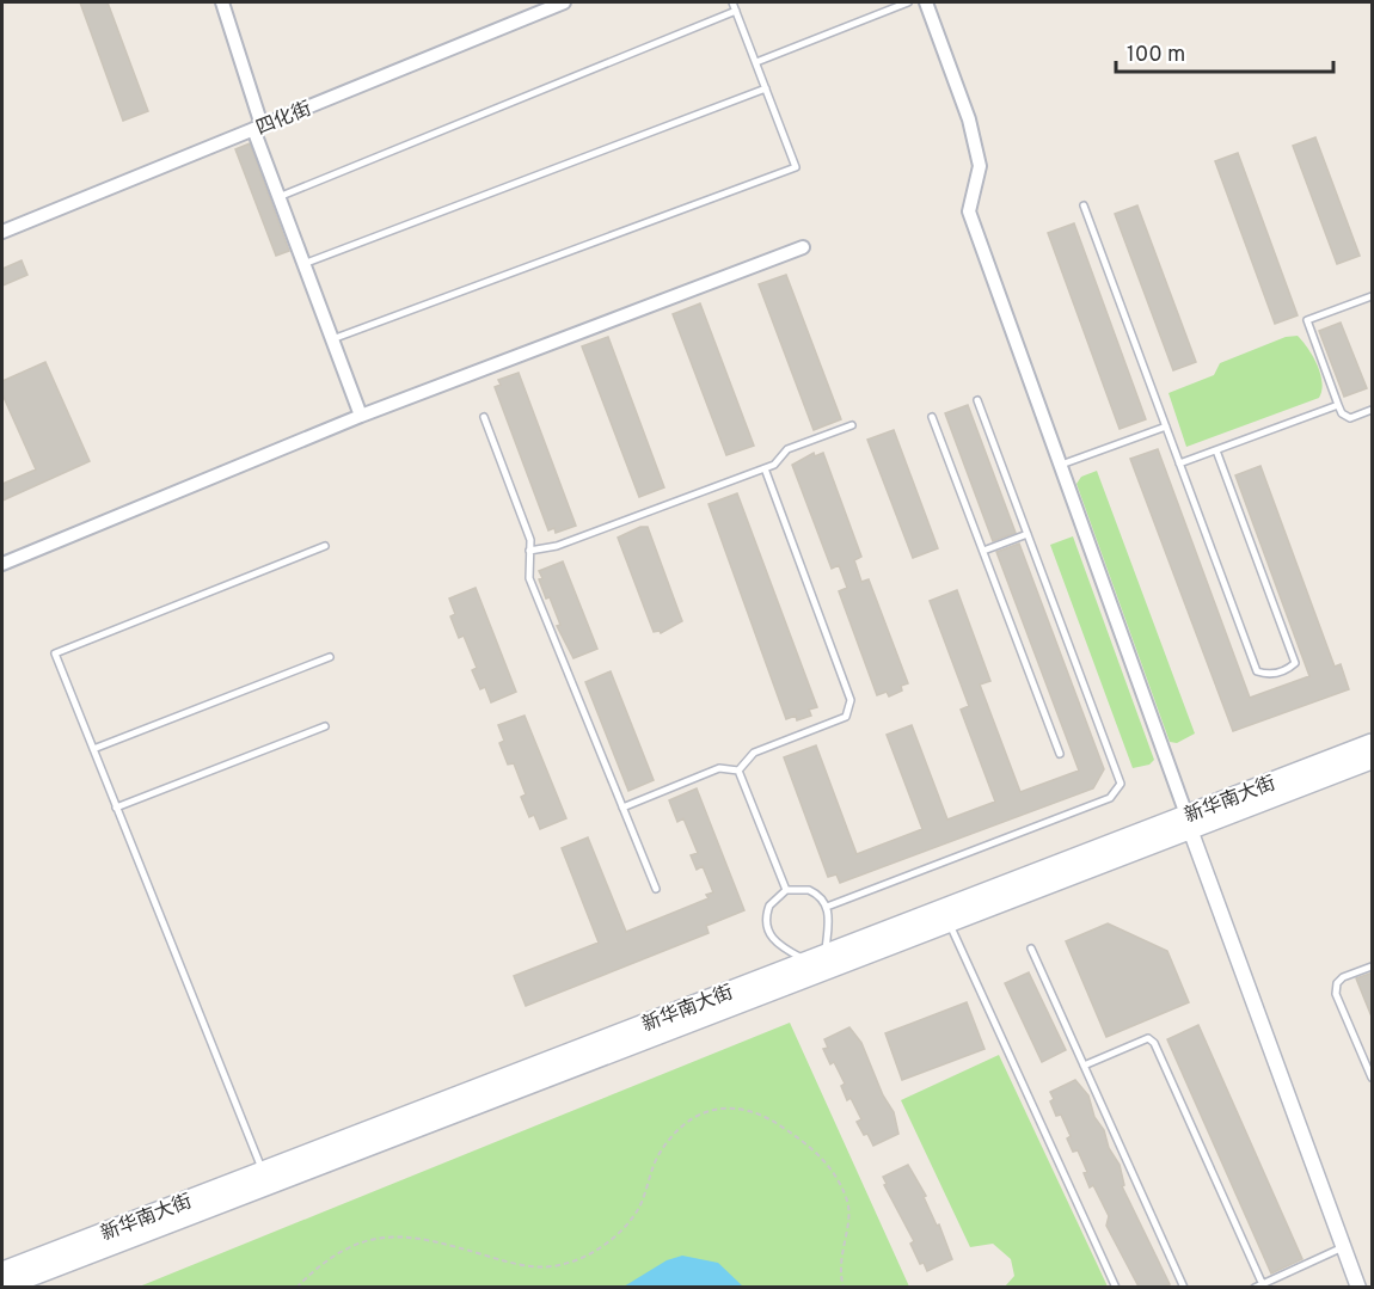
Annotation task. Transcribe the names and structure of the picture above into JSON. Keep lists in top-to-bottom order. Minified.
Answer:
{"streets":{"main road":["新华南大街"],"street":["四化街"]},"scale_bar":"100 m"}
